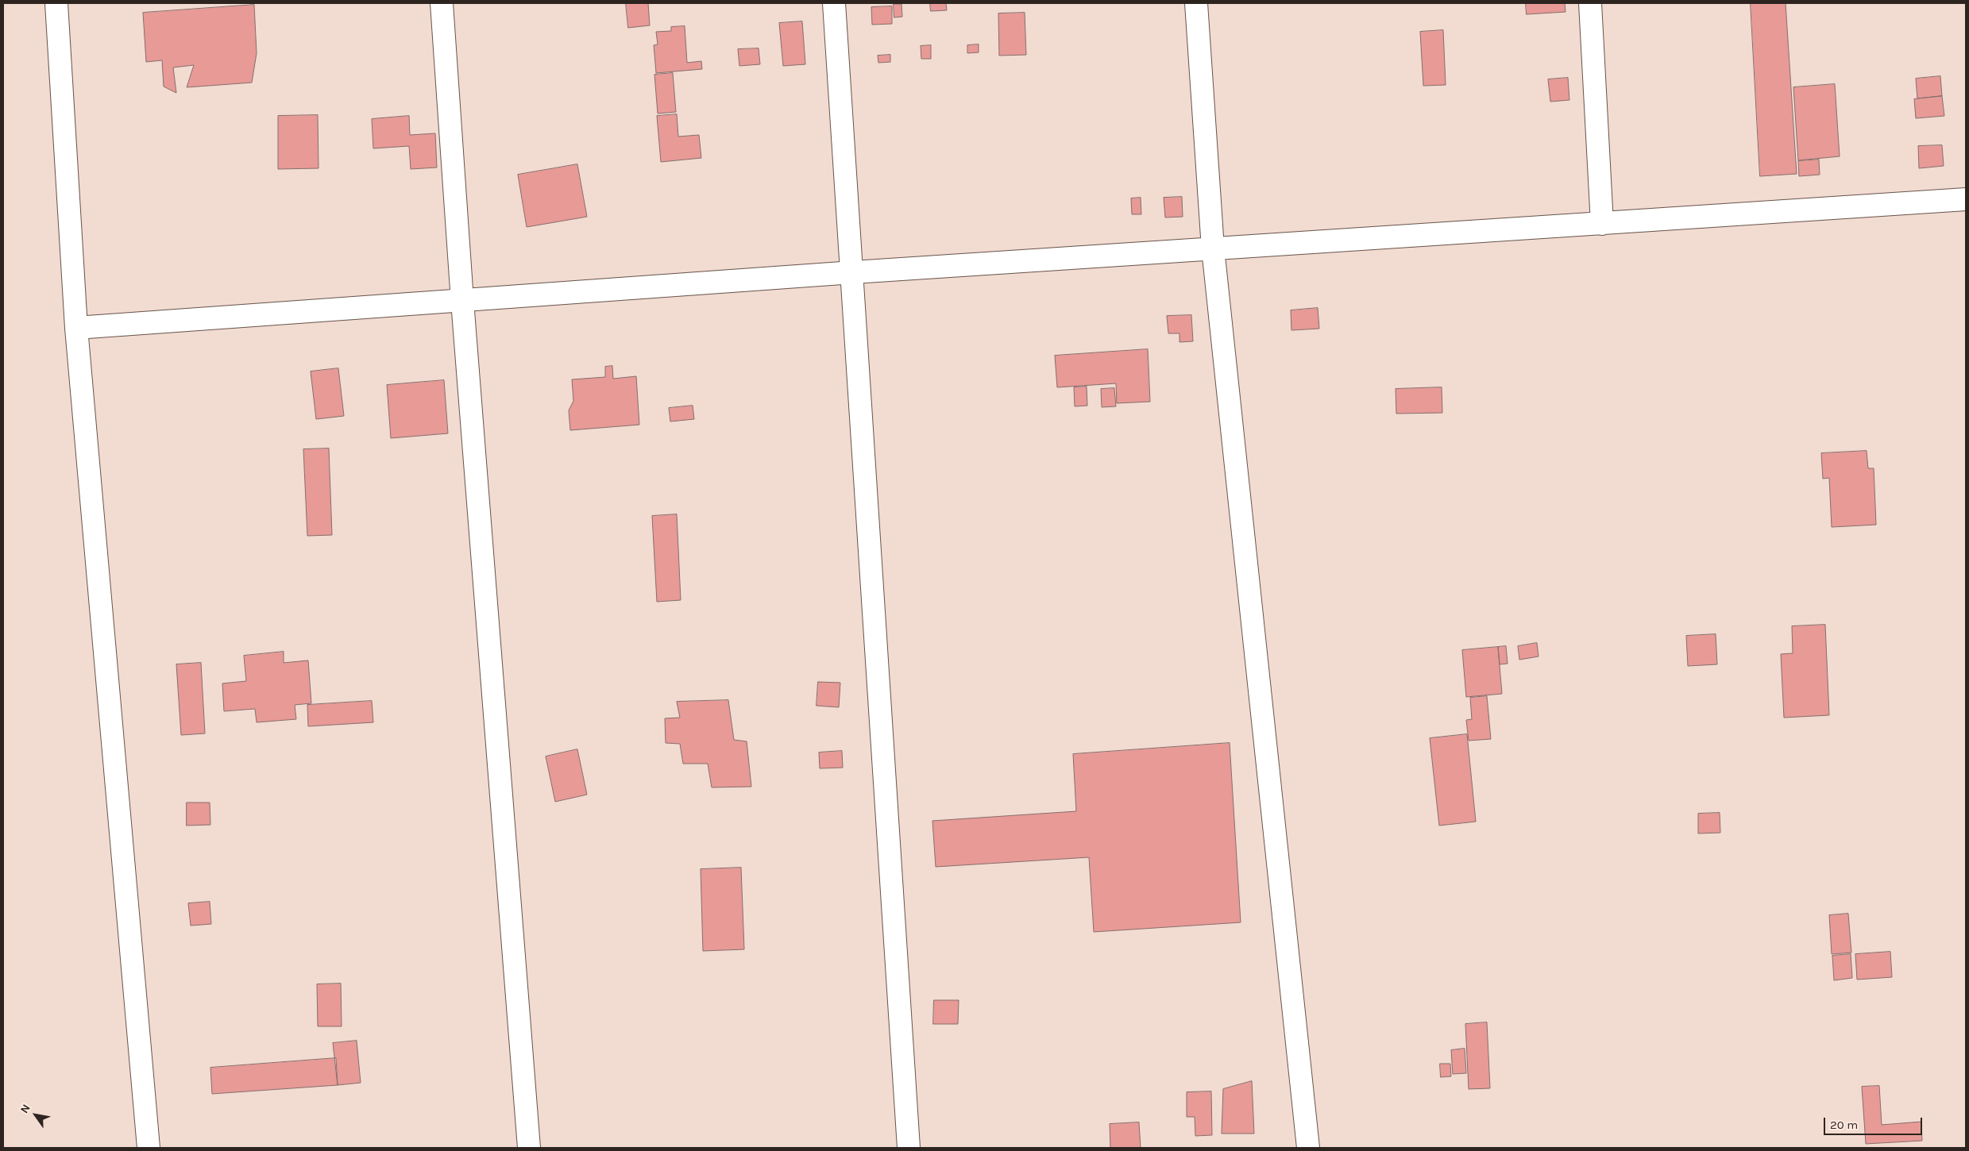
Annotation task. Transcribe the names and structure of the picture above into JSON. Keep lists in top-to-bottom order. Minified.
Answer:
{"scale_bar":"20 m","north":"top left"}
